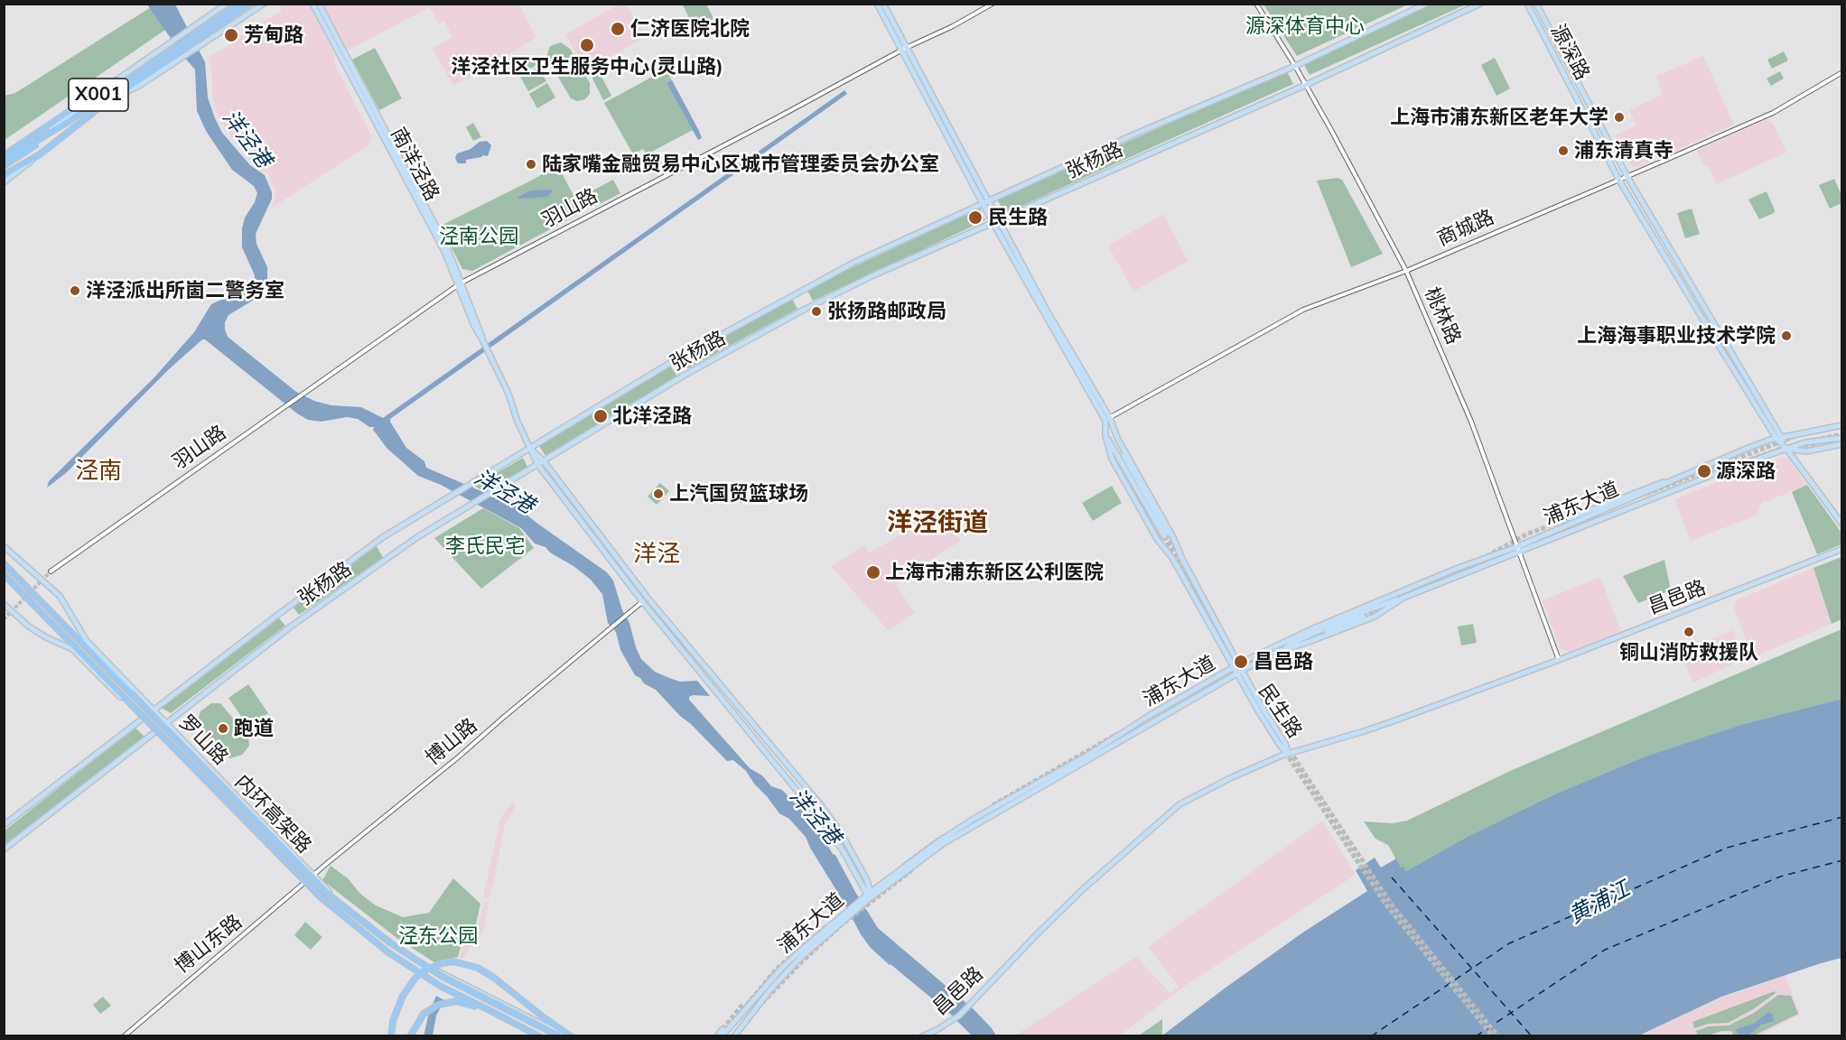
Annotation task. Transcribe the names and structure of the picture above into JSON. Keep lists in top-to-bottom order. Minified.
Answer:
{"streets":{"highway":["X001","内环高架路"],"main road":["源深路","张杨路","南洋泾路","浦东大道","昌邑路","民生路","罗山路"],"street":["羽山路","商城路","桃林路","博山路","博山东路"]},"crossings":[["源深路","商城路"],["源深路","浦东大道"],["张杨路","南洋泾路"],["张杨路","桃林路"],["张杨路","民生路"],["张杨路","罗山路"],["南洋泾路","羽山路"],["羽山路","民生路"],["商城路","桃林路"],["商城路","民生路"],["桃林路","浦东大道"],["桃林路","昌邑路"],["浦东大道","民生路"],["昌邑路","民生路"],["罗山路","博山路"],["罗山路","博山东路"],["博山路","博山东路"]],"districts":["泾南","洋泾街道","洋泾"],"water":["洋泾港","黄浦江"],"parks":["源深体育中心","泾南公园","李氏民宅","泾东公园"],"places":["仁济医院北院","芳甸路","洋泾社区卫生服务中心(灵山路)","上海市浦东新区老年大学","浦东清真寺","陆家嘴金融贸易中心区城市管理委员会办公室","民生路","洋泾派出所崮二警务室","张扬路邮政局","上海海事职业技术学院","北洋泾路","源深路","上汽国贸篮球场","上海市浦东新区公利医院","铜山消防救援队","昌邑路","跑道"]}
